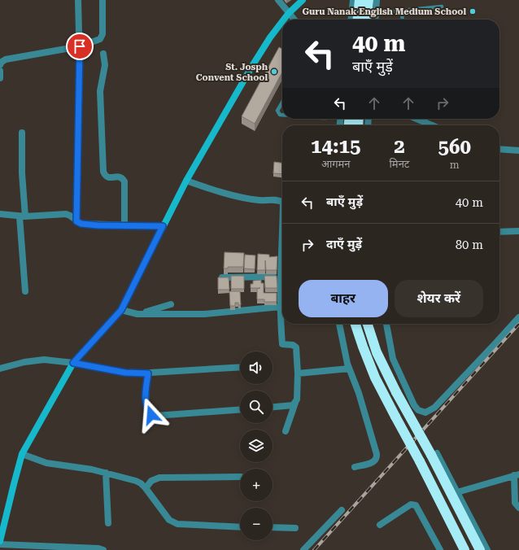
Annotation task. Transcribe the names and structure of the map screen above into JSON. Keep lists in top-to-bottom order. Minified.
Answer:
{"places":["Guru Nanak English Medium School","St. Josph Convent School"],"page":{"turn":["40 m","बाएँ मुड़ें"],"eta":["14:15","आगमन","2","मिनट","560","m"],"list":[{"name":"बाएँ मुड़ें","value":"40 m"},{"name":"दाएँ मुड़ें","value":"80 m"}],"buttons":["बाहर","शेयर करें"],"map_buttons":["+","−"]}}
